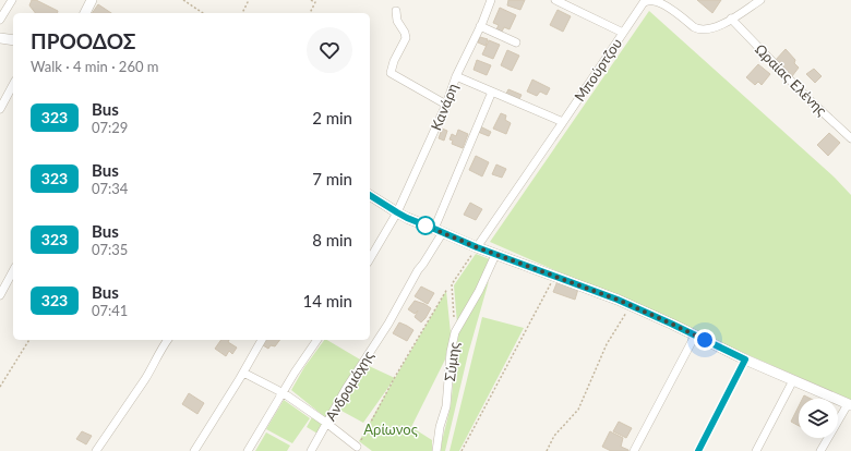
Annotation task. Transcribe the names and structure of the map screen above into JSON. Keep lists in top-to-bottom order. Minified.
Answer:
{"streets":{"street":["Μπούρτζου","Ωραίας Ελένης","Κανάρη","Σύμης","Ανδρομάχης"]},"crossings":[["Μπούρτζου","Ωραίας Ελένης"]],"parks":["Αρίωνος"],"lines":["bus line 323"],"page":{"heading":["ΠΡΟΟΔΟΣ","Walk · 4 min · 260 m"],"list":[{"mark":"323","name":"Bus","note":"07:29","value":"2 min"},{"mark":"323","name":"Bus","note":"07:34","value":"7 min"},{"mark":"323","name":"Bus","note":"07:35","value":"8 min"},{"mark":"323","name":"Bus","note":"07:41","value":"14 min"}]}}
